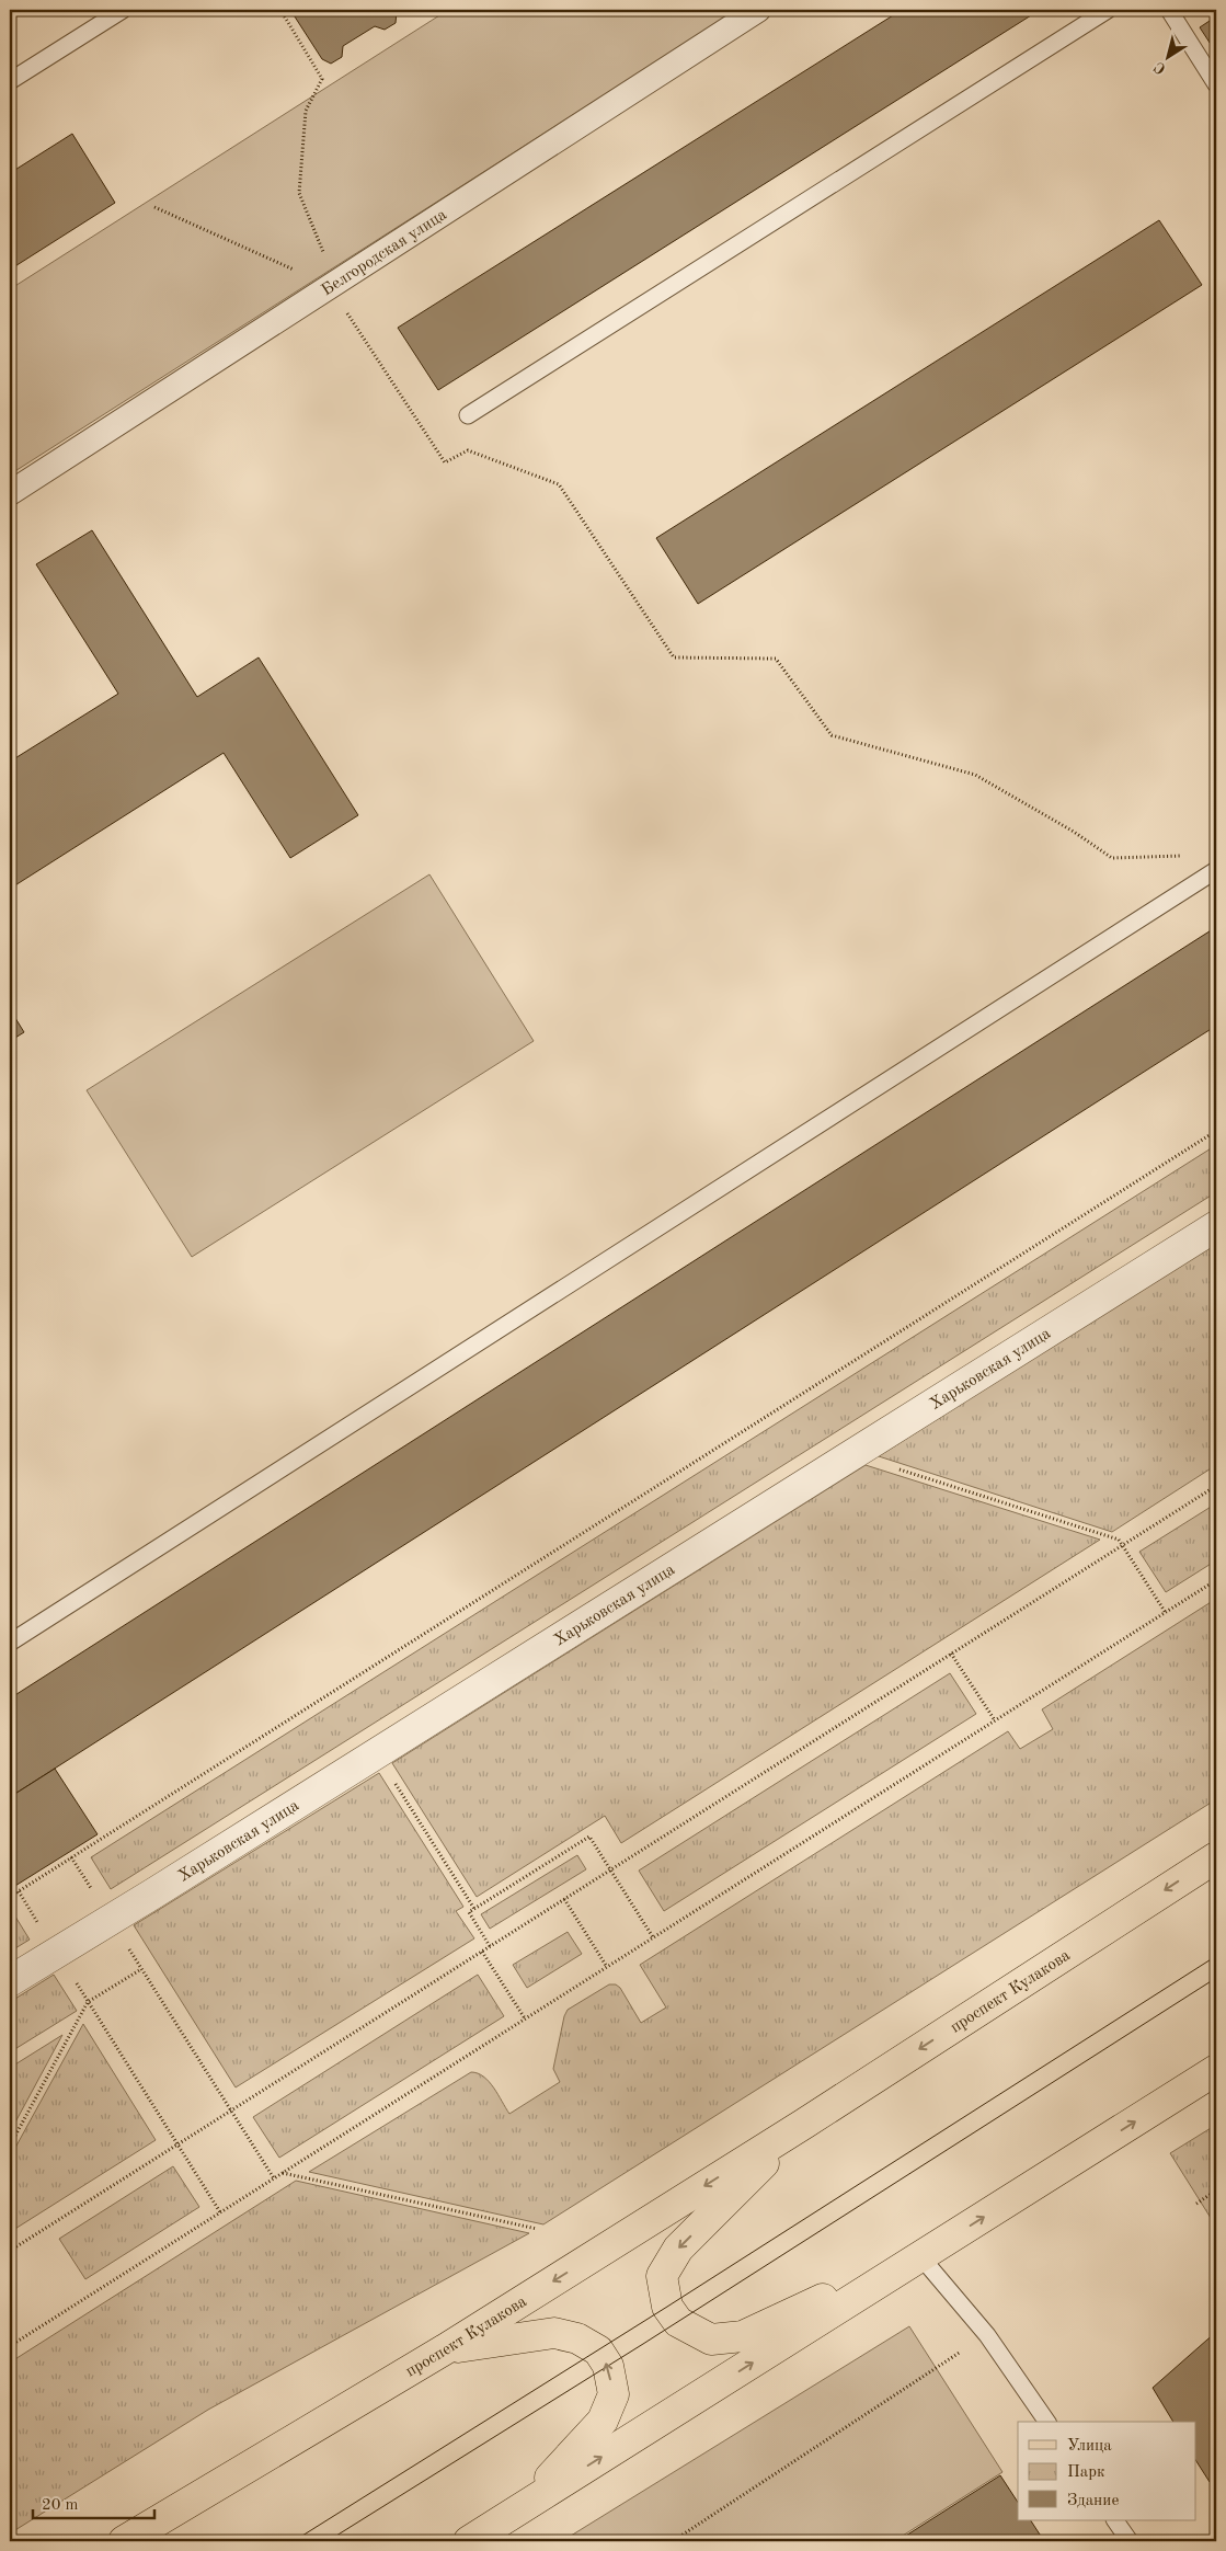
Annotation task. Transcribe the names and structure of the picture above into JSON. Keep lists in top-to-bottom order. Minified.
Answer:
{"streets":{"main road":["проспект Кулакова"],"street":["Белгородская улица","Харьковская улица"]},"legend":["Улица","Парк","Здание"],"scale_bar":"20 m","north":"bottom left"}
